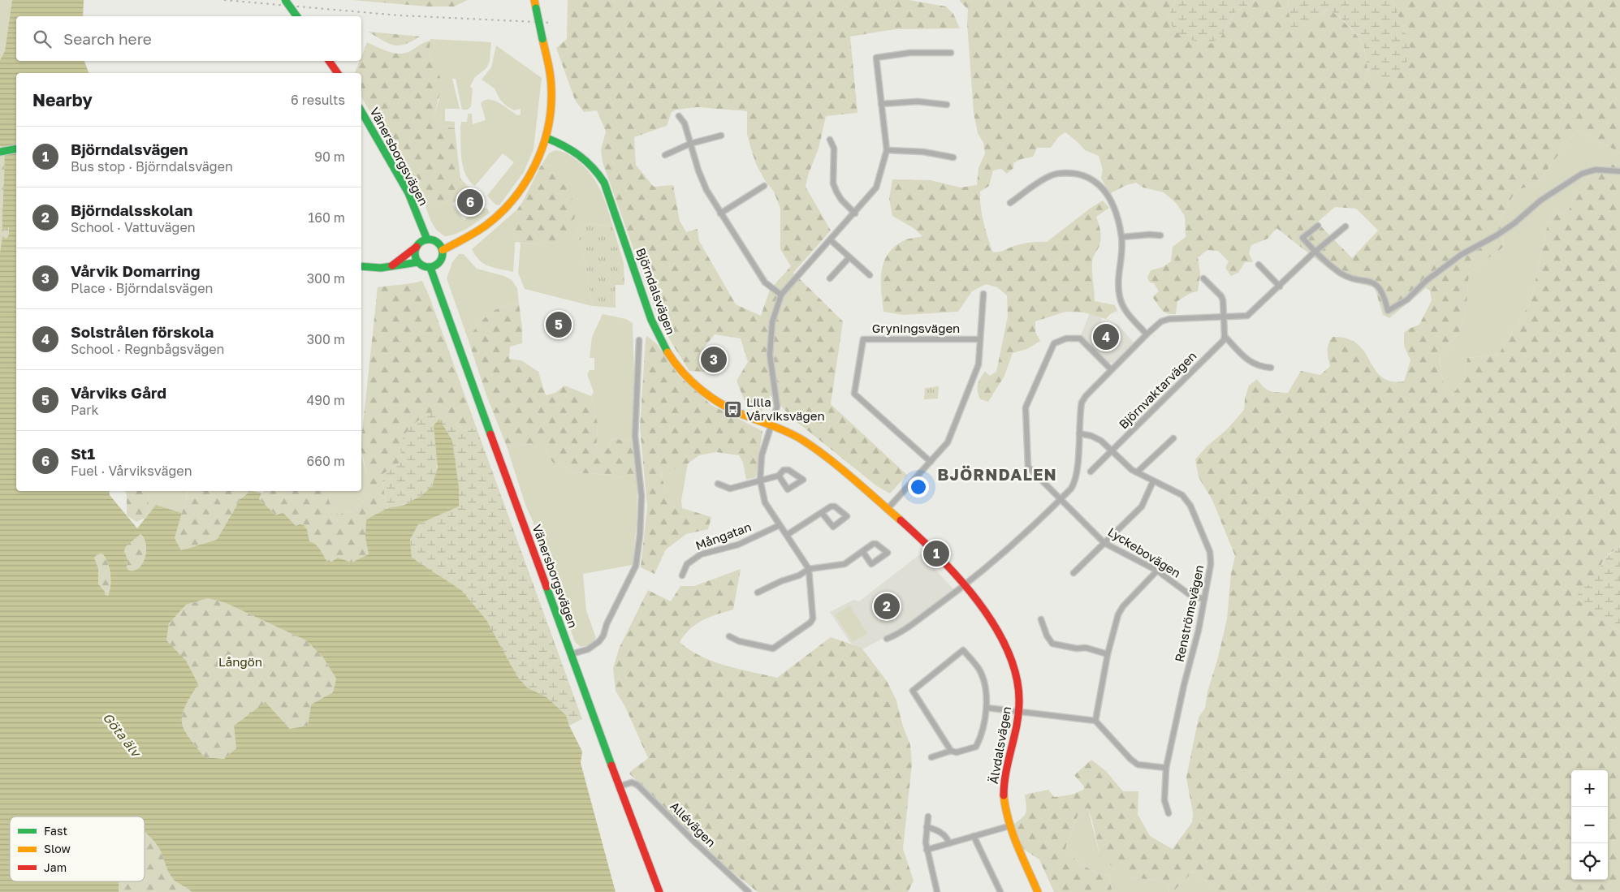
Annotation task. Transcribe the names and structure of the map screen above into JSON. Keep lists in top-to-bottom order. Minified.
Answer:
{"streets":{"street":["Vänersborgsvägen","Björndalsvägen","Gryningsvägen","Björnvaktarvägen","Mångatan","Lyckebovägen","Renströmsvägen","Älvdalsvägen","Allévägen"]},"crossings":[["Vänersborgsvägen","Allévägen"],["Björndalsvägen","Älvdalsvägen"],["Björnvaktarvägen","Renströmsvägen"],["Lyckebovägen","Renströmsvägen"]],"districts":["BJÖRNDALEN"],"water":["Göta älv"],"parks":["Långön"],"places":{"bus stop":["Lilla Vårviksvägen"]},"legend":["Fast","Slow","Jam"],"page":{"search":"Search here","heading":["Nearby","6 results"],"list":[{"mark":"1","name":"Björndalsvägen","note":"Bus stop · Björndalsvägen","value":"90 m"},{"mark":"2","name":"Björndalsskolan","note":"School · Vattuvägen","value":"160 m"},{"mark":"3","name":"Vårvik Domarring","note":"Place · Björndalsvägen","value":"300 m"},{"mark":"4","name":"Solstrålen förskola","note":"School · Regnbågsvägen","value":"300 m"},{"mark":"5","name":"Vårviks Gård","note":"Park","value":"490 m"},{"mark":"6","name":"St1","note":"Fuel · Vårviksvägen","value":"660 m"}],"pins":["6","5","4","3","1","2"],"map_buttons":["+","−"]}}
